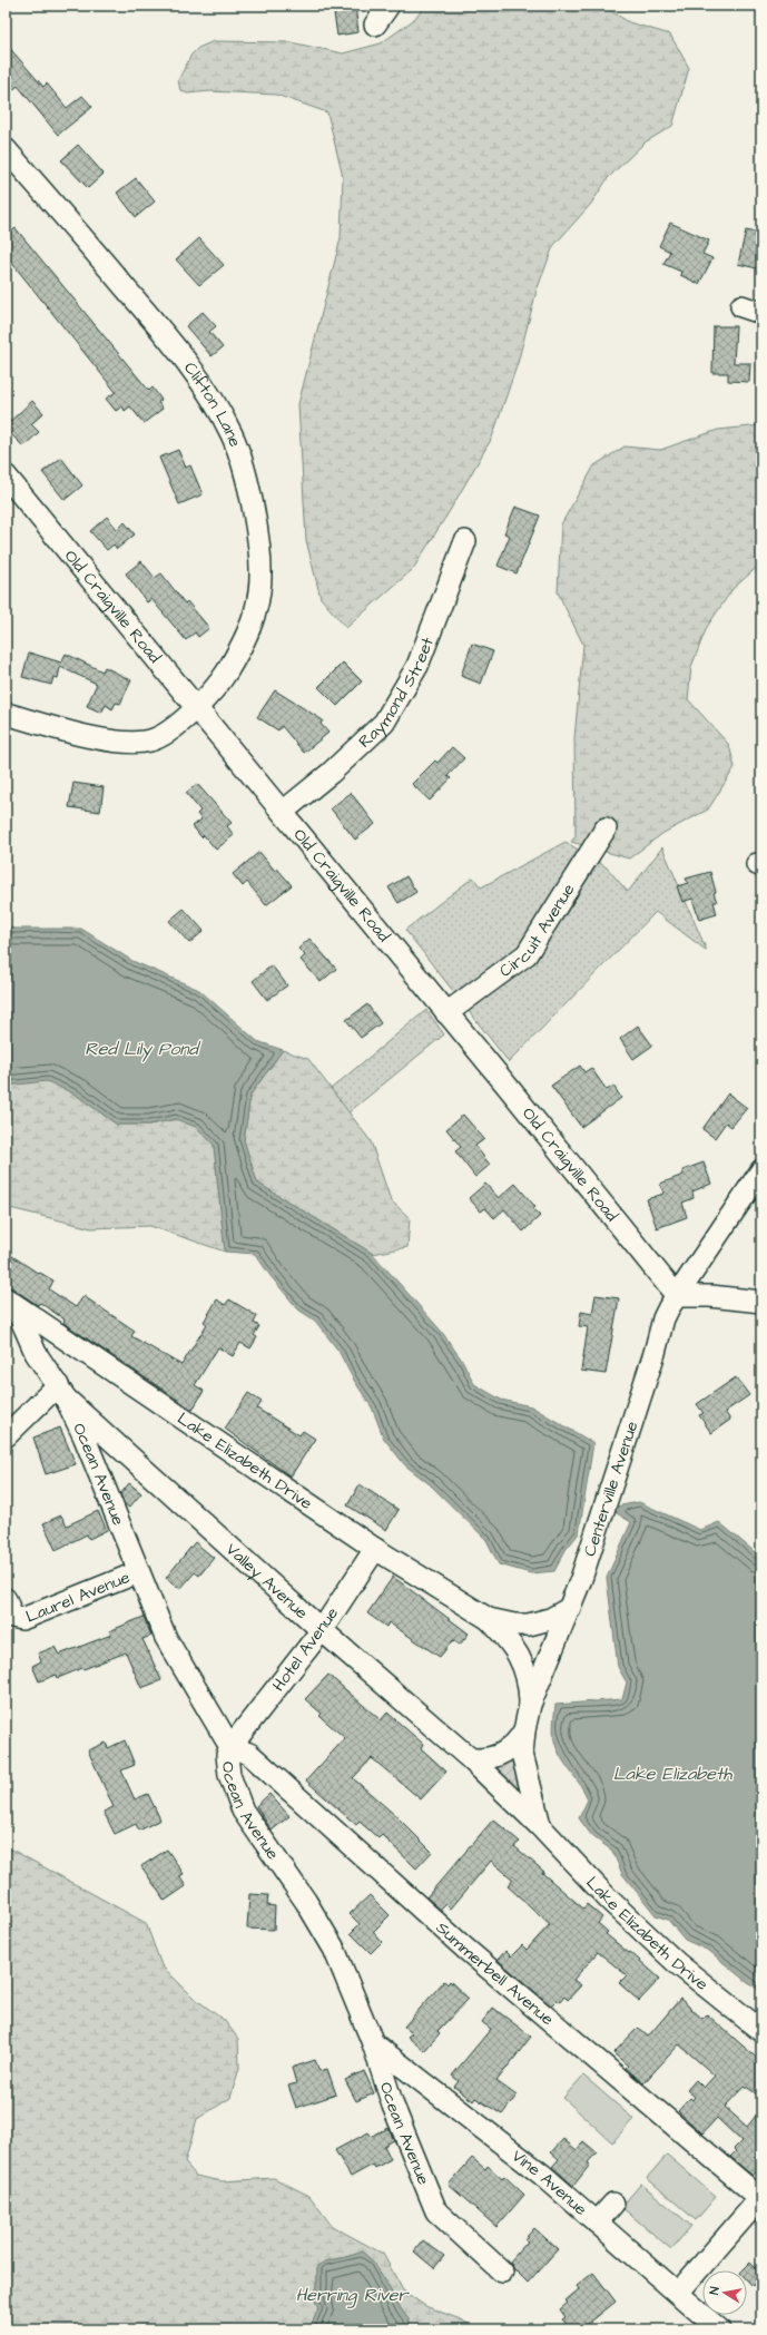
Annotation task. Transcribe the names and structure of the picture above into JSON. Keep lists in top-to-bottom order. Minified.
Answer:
{"streets":{"street":["Clifton Lane","Old Craigville Road","Raymond Street","Circuit Avenue","Lake Elizabeth Drive","Ocean Avenue","Centerville Avenue","Valley Avenue","Laurel Avenue","Hotel Avenue","Summerbell Avenue","Vine Avenue"]},"crossings":[["Clifton Lane","Old Craigville Road"],["Old Craigville Road","Raymond Street"],["Old Craigville Road","Circuit Avenue"],["Old Craigville Road","Centerville Avenue"],["Lake Elizabeth Drive","Ocean Avenue"],["Lake Elizabeth Drive","Centerville Avenue"],["Lake Elizabeth Drive","Valley Avenue"],["Lake Elizabeth Drive","Hotel Avenue"],["Ocean Avenue","Valley Avenue"],["Ocean Avenue","Laurel Avenue"],["Ocean Avenue","Hotel Avenue"],["Ocean Avenue","Summerbell Avenue"],["Ocean Avenue","Vine Avenue"],["Centerville Avenue","Valley Avenue"],["Valley Avenue","Hotel Avenue"],["Hotel Avenue","Summerbell Avenue"]],"water":["Red Lily Pond","Lake Elizabeth","Herring River"],"north":"left"}
